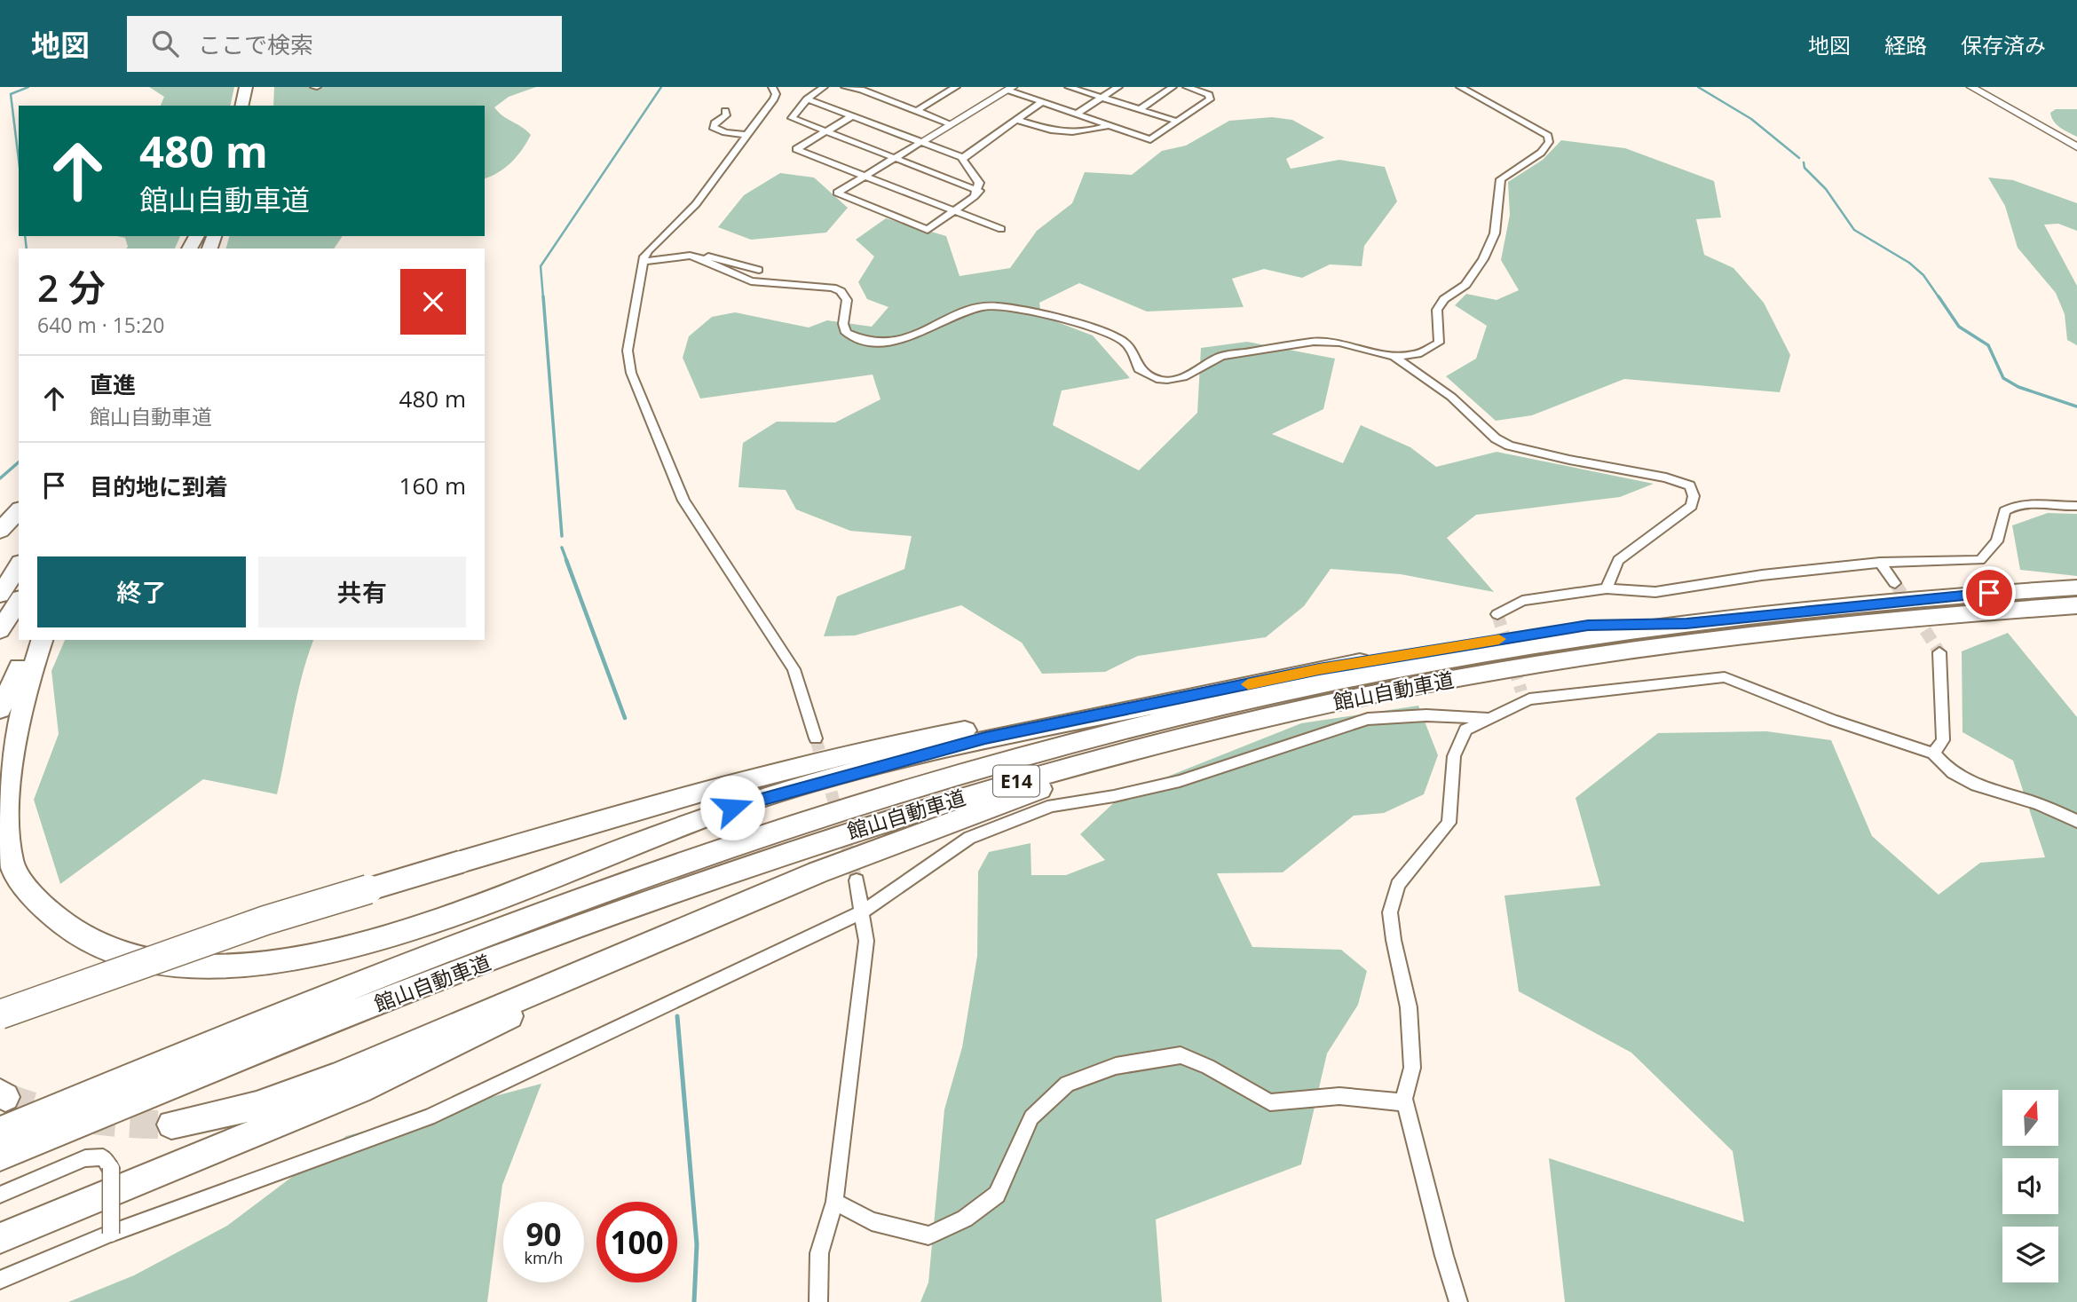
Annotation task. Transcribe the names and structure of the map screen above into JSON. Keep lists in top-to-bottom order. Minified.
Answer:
{"streets":{"highway":["館山自動車道","E14"]},"north":"top","page":{"header":"地図","search":"ここで検索","nav":["地図","経路","保存済み"],"turn":["480 m","館山自動車道"],"heading":["2 分","640 m · 15:20"],"list":[{"name":"直進","note":"館山自動車道","value":"480 m"},{"name":"目的地に到着","value":"160 m"}],"buttons":["終了","共有"],"speed":"90 km/h","limit":"100"}}
